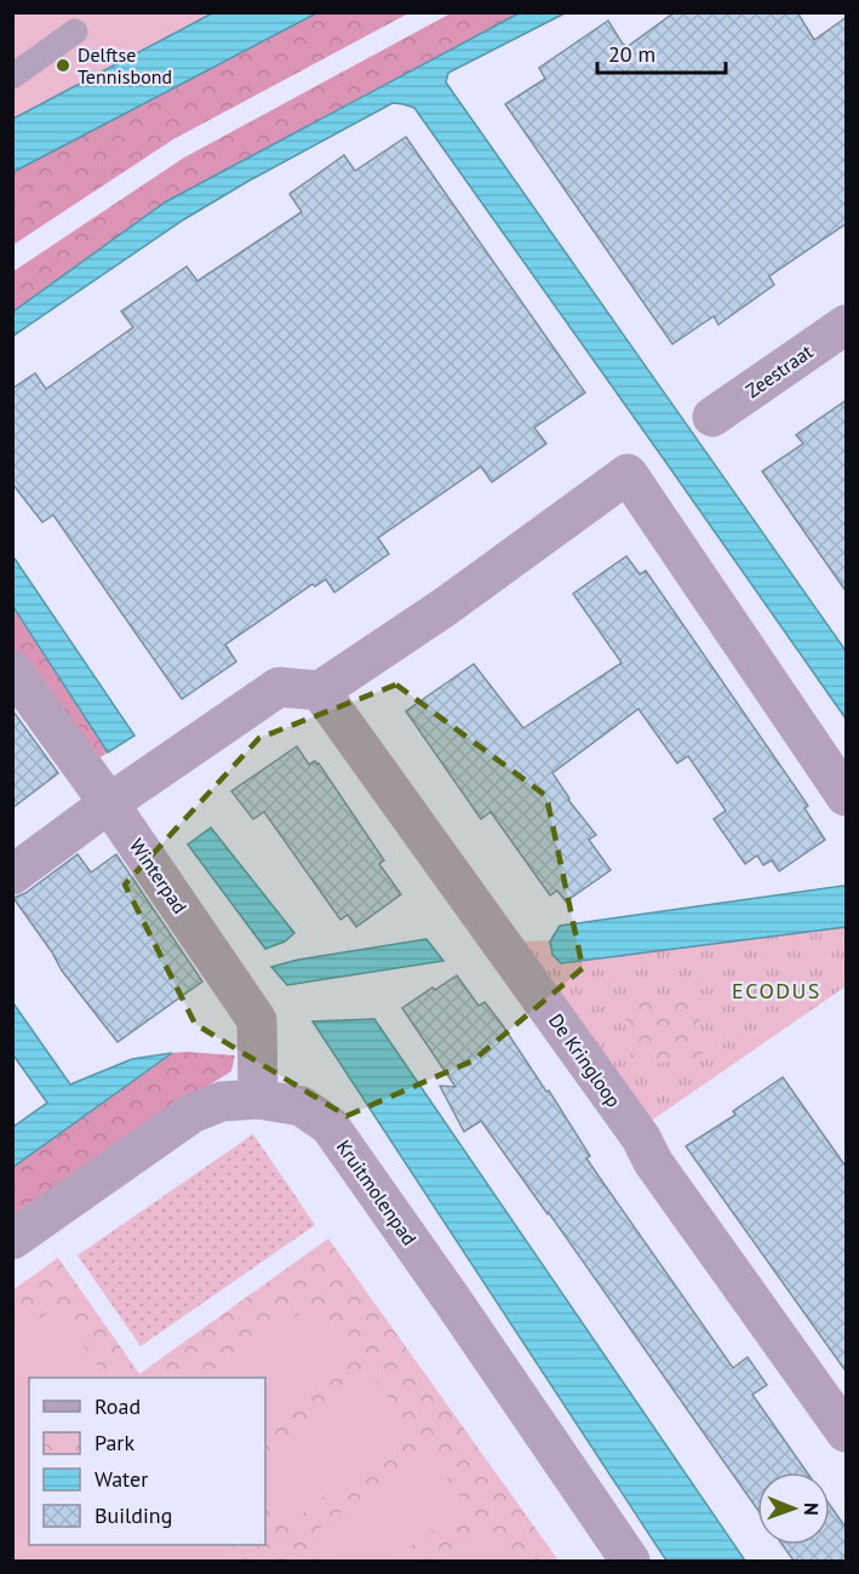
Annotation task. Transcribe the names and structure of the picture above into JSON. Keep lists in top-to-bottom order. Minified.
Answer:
{"streets":{"street":["Zeestraat","Winterpad","De Kringloop","Kruitmolenpad"]},"crossings":[["Winterpad","Kruitmolenpad"]],"districts":["ECODUS"],"places":["Delftse Tennisbond"],"legend":["Road","Park","Water","Building"],"scale_bar":"20 m","north":"right"}
